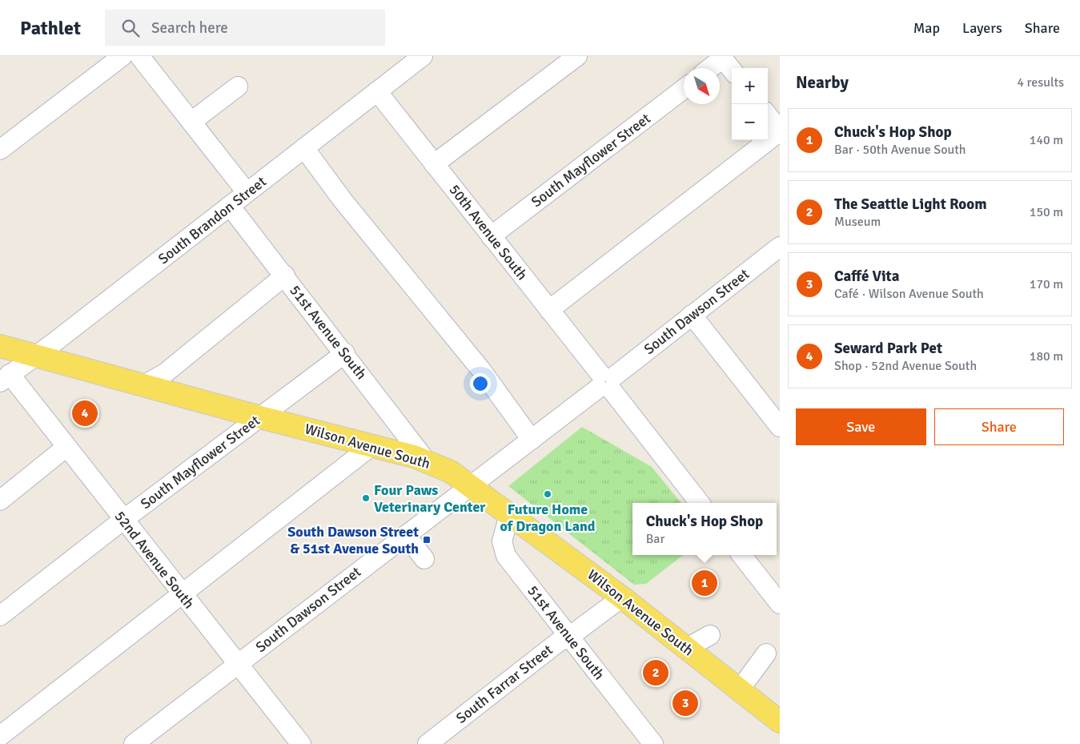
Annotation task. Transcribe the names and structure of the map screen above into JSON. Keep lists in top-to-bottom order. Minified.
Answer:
{"streets":{"main road":["Wilson Avenue South"],"street":["South Mayflower Street","South Brandon Street","50th Avenue South","South Dawson Street","51st Avenue South","52nd Avenue South","South Farrar Street"]},"crossings":[["South Mayflower Street","50th Avenue South"],["South Mayflower Street","51st Avenue South"],["South Mayflower Street","Wilson Avenue South"],["South Mayflower Street","52nd Avenue South"],["South Brandon Street","50th Avenue South"],["South Brandon Street","51st Avenue South"],["South Brandon Street","Wilson Avenue South"],["South Brandon Street","52nd Avenue South"],["50th Avenue South","South Dawson Street"],["South Dawson Street","Wilson Avenue South"],["South Dawson Street","52nd Avenue South"],["51st Avenue South","Wilson Avenue South"],["51st Avenue South","South Farrar Street"],["Wilson Avenue South","South Farrar Street"]],"places":{"other":["Future Home of Dragon Land","Four Paws Veterinary Center"],"transit":["South Dawson Street & 51st Avenue South"]},"north":"bottom right","page":{"header":"Pathlet","search":"Search here","nav":["Map","Layers","Share"],"heading":["Nearby","4 results"],"map_buttons":["+","−"],"list":[{"mark":"1","name":"Chuck's Hop Shop","note":"Bar · 50th Avenue South","value":"140 m"},{"mark":"2","name":"The Seattle Light Room","note":"Museum","value":"150 m"},{"mark":"3","name":"Caffé Vita","note":"Café · Wilson Avenue South","value":"170 m"},{"mark":"4","name":"Seward Park Pet","note":"Shop · 52nd Avenue South","value":"180 m"}],"buttons":["Save","Share"],"pins":["4","1","2","3"],"popup":["Chuck's Hop Shop","Bar"]}}
